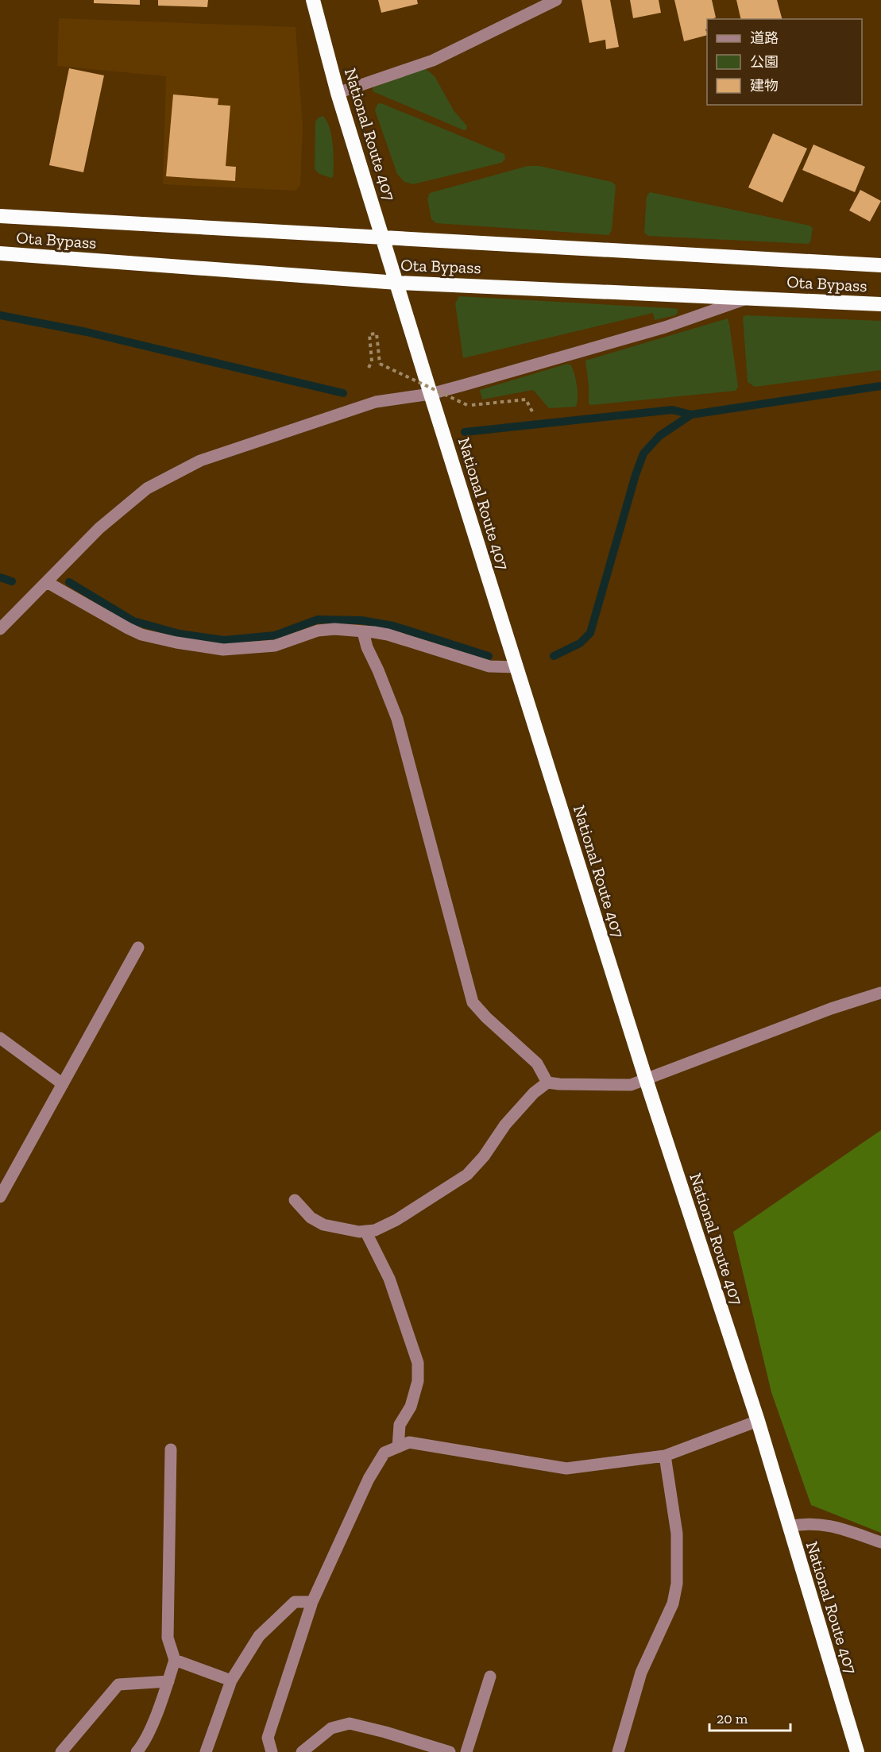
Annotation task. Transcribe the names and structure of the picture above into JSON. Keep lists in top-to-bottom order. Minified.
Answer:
{"streets":{"highway":["National Route 407","Ota Bypass"]},"crossings":[["National Route 407","Ota Bypass"]],"legend":["道路","公園","建物"],"scale_bar":"20 m"}
